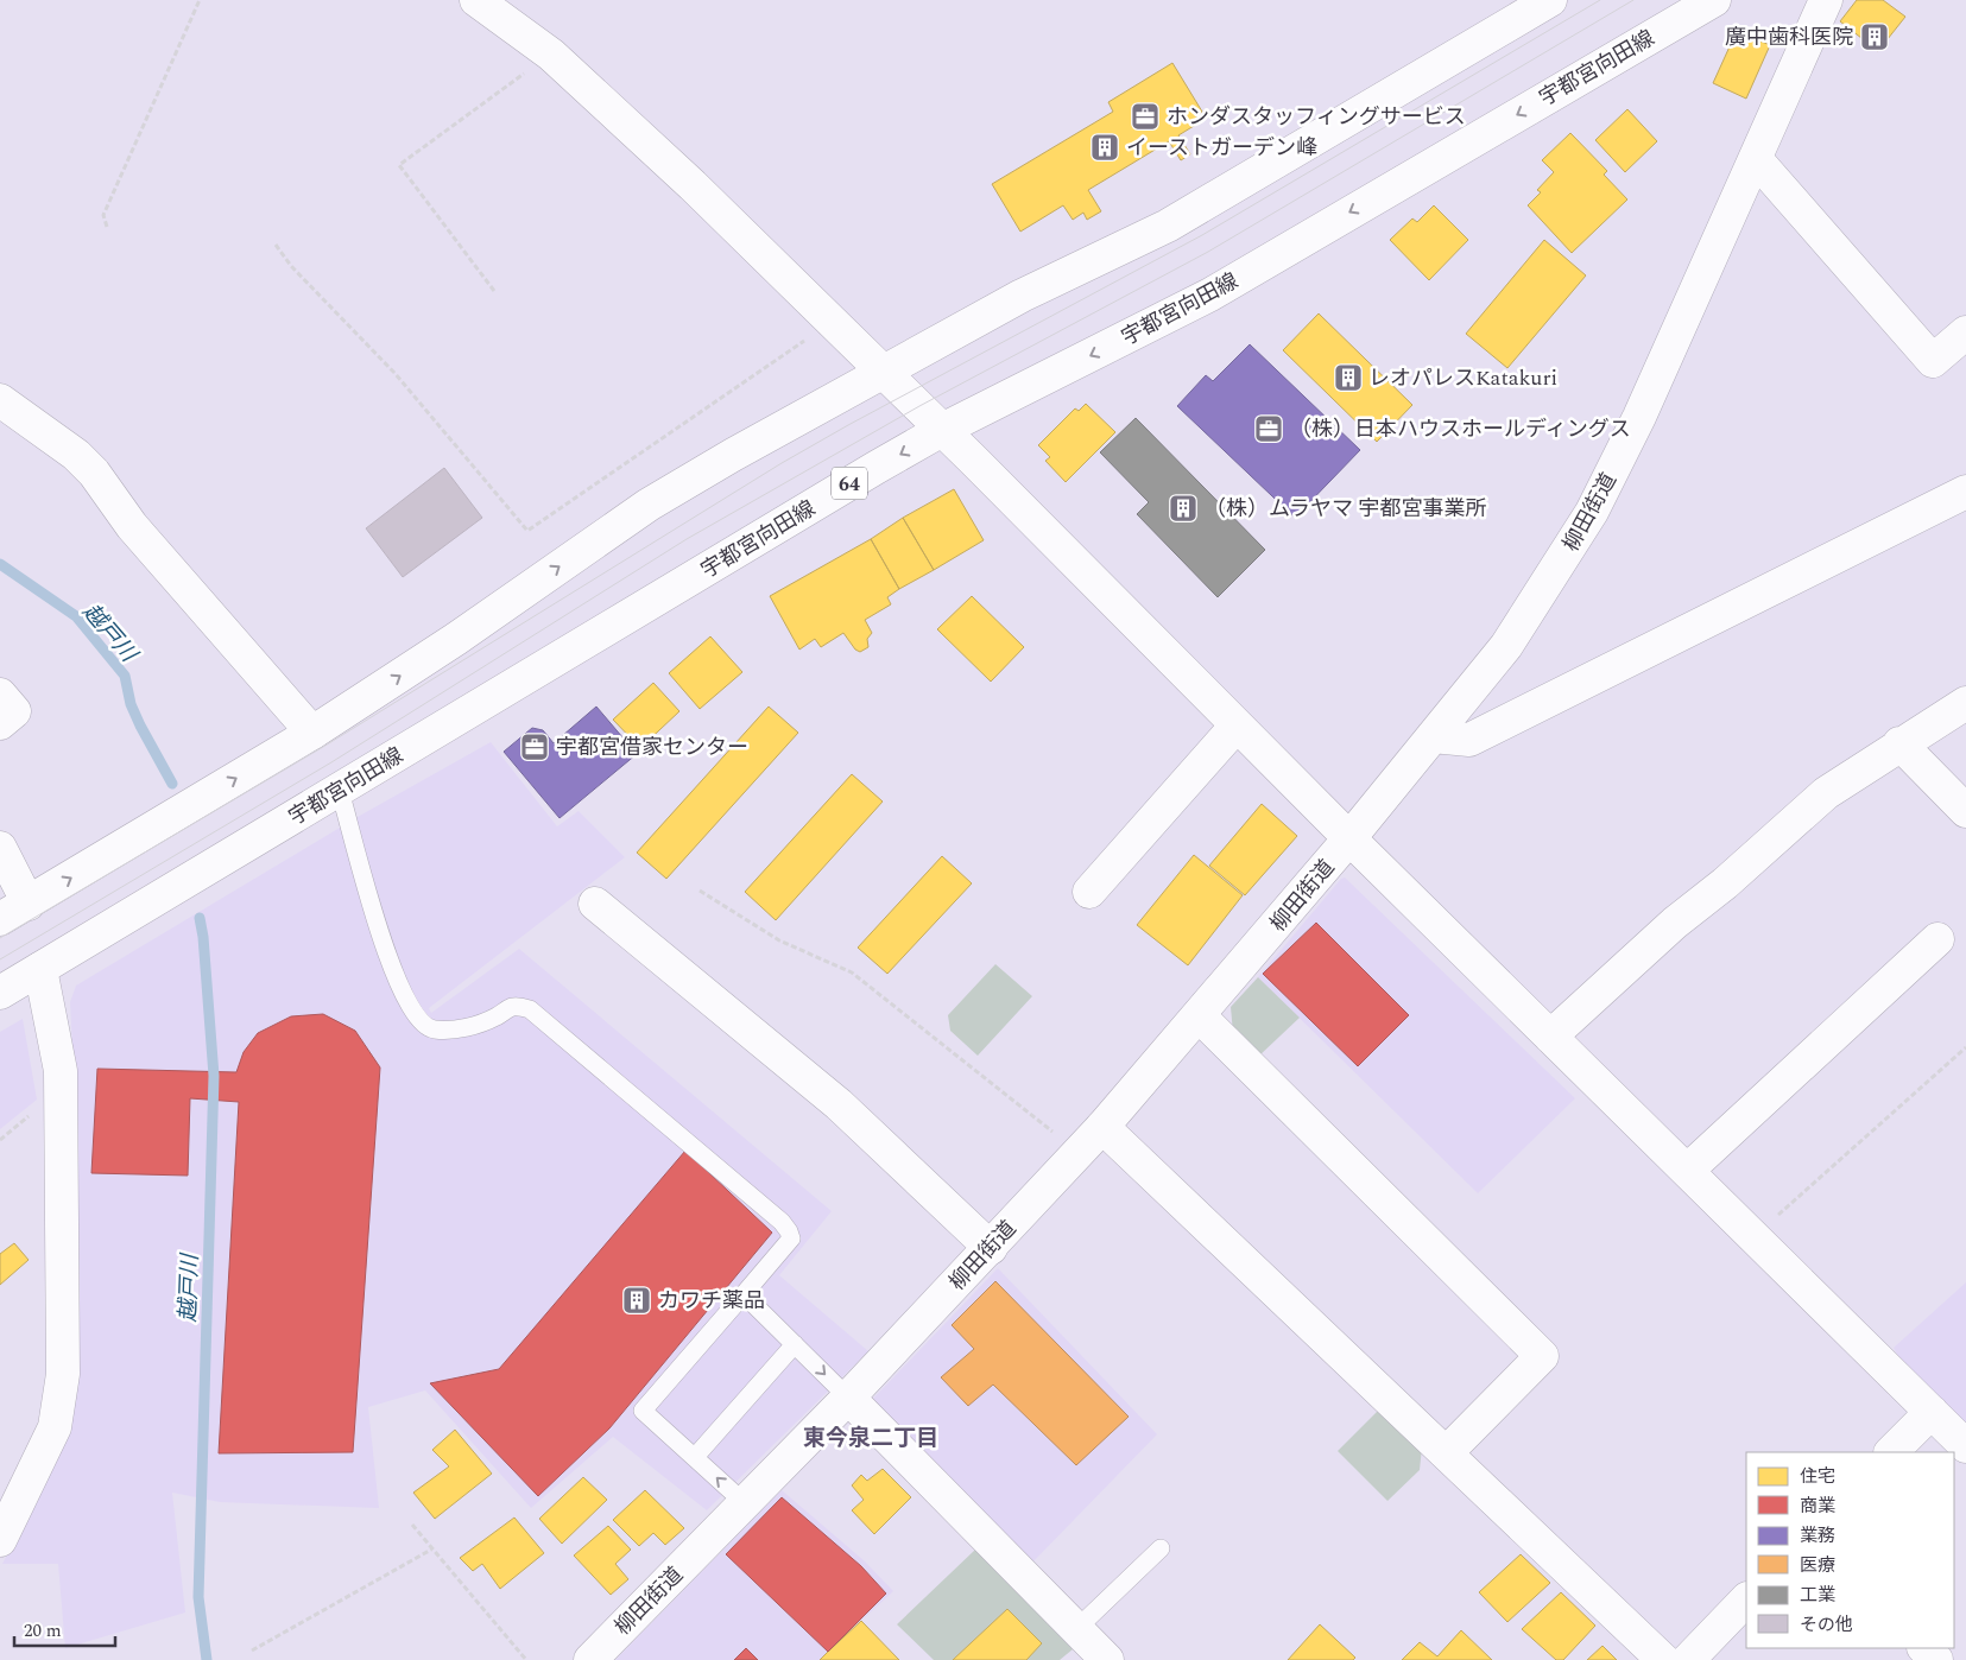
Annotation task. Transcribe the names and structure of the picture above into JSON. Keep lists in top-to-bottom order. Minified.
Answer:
{"streets":{"street":["宇都宮向田線","64","柳田街道"]},"districts":["東今泉二丁目"],"water":["越戸川"],"places":{"building":["廣中歯科医院","イーストガーデン峰","レオパレスKatakuri","（株）ムラヤマ 宇都宮事業所","カワチ薬品"],"office":["ホンダスタッフィングサービス","（株）日本ハウスホールディングス","宇都宮借家センター"]},"legend":["住宅","商業","業務","医療","工業","その他"],"scale_bar":"20 m"}
